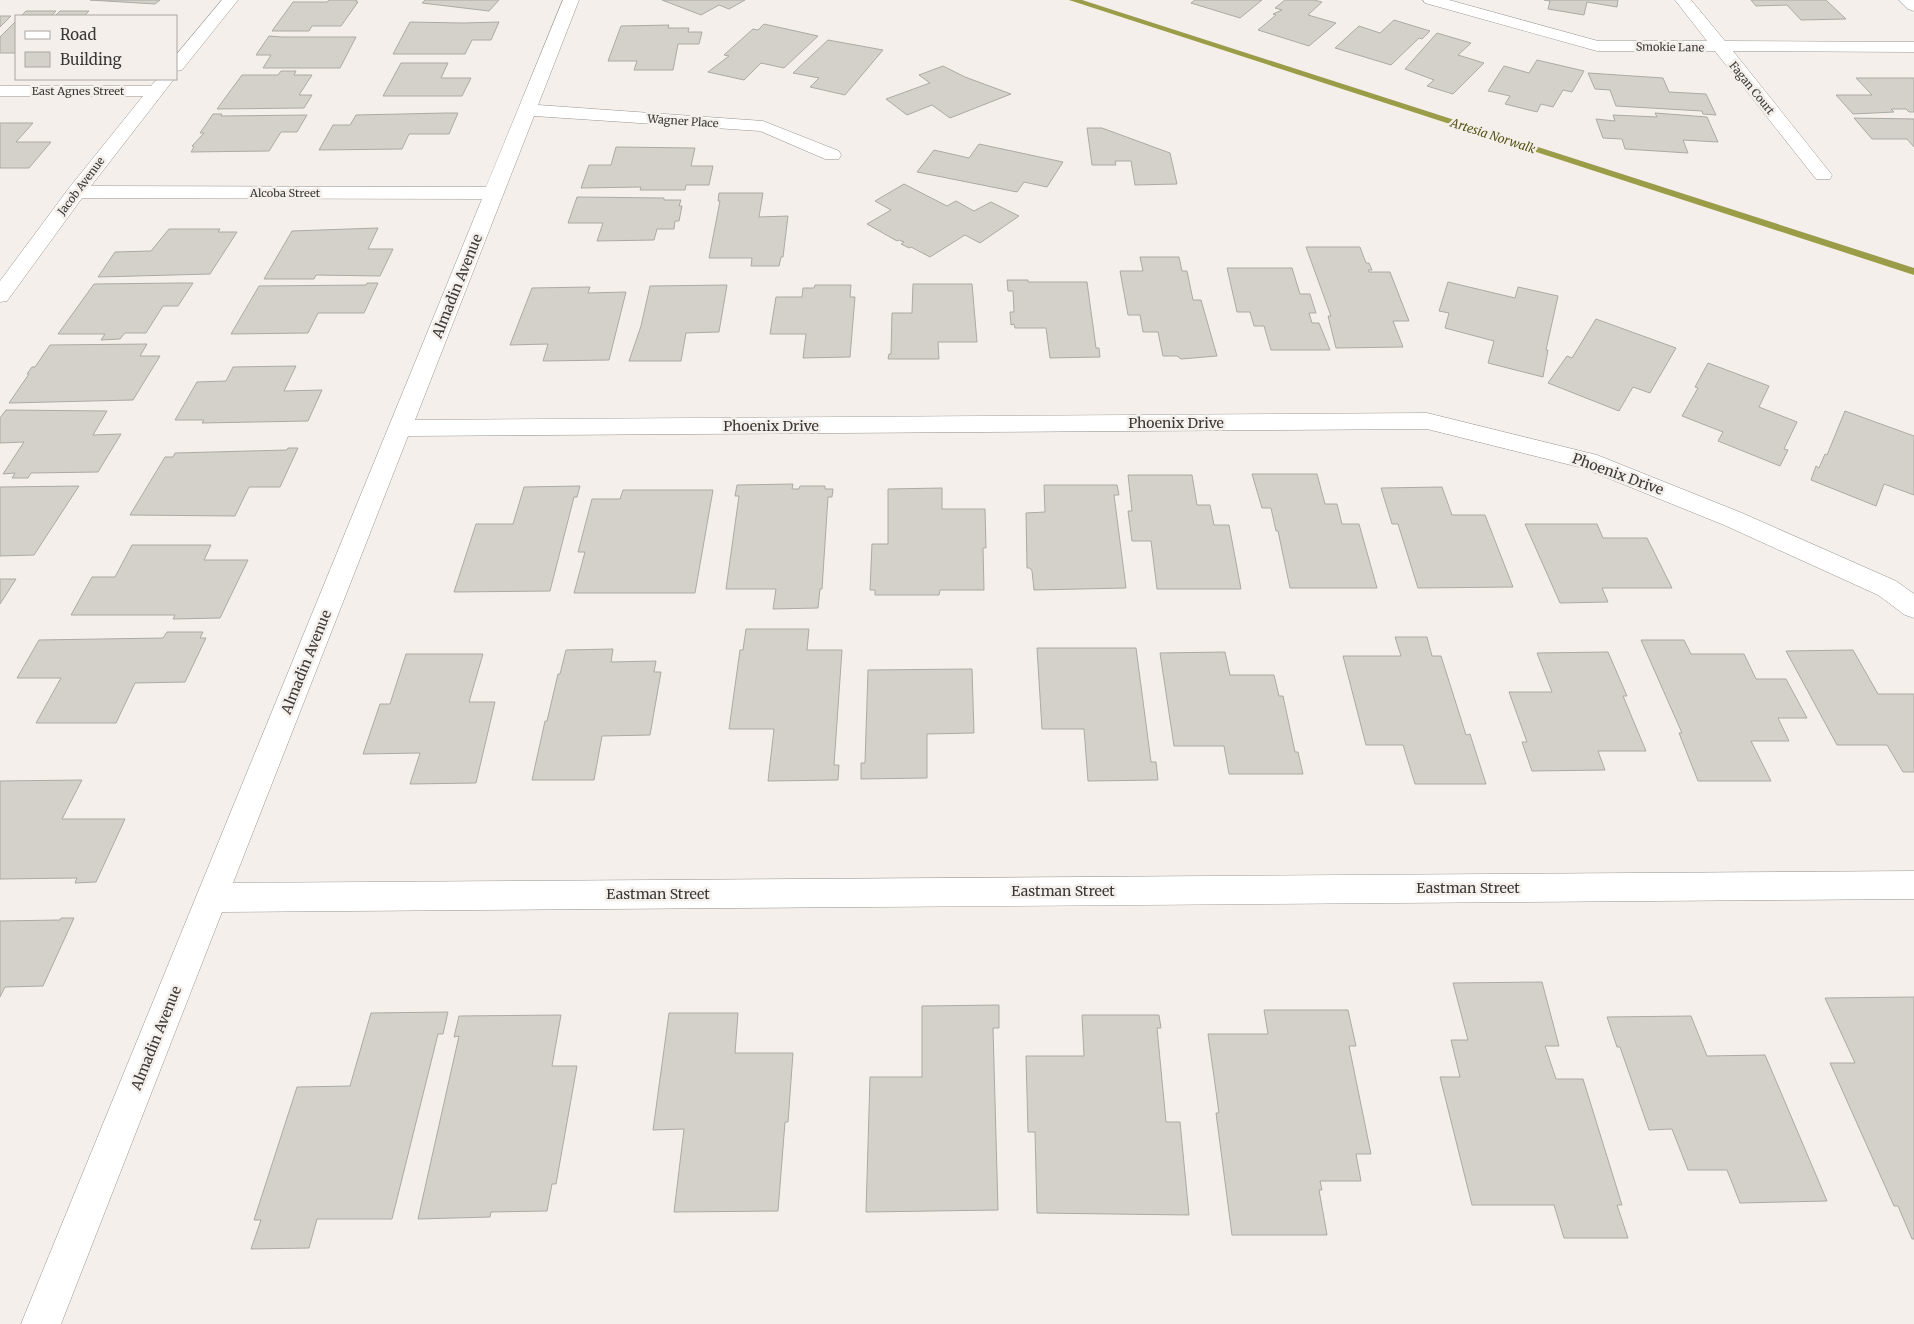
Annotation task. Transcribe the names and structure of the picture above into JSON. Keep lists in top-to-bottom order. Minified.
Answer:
{"streets":{"street":["Smokie Lane","Fagan Court","East Agnes Street","Wagner Place","Jacob Avenue","Alcoba Street","Almadin Avenue","Phoenix Drive","Eastman Street"]},"crossings":[["Smokie Lane","Fagan Court"],["East Agnes Street","Jacob Avenue"],["Wagner Place","Almadin Avenue"],["Jacob Avenue","Alcoba Street"],["Alcoba Street","Almadin Avenue"],["Almadin Avenue","Phoenix Drive"],["Almadin Avenue","Eastman Street"]],"water":["Artesia Norwalk"],"legend":["Road","Building"]}
